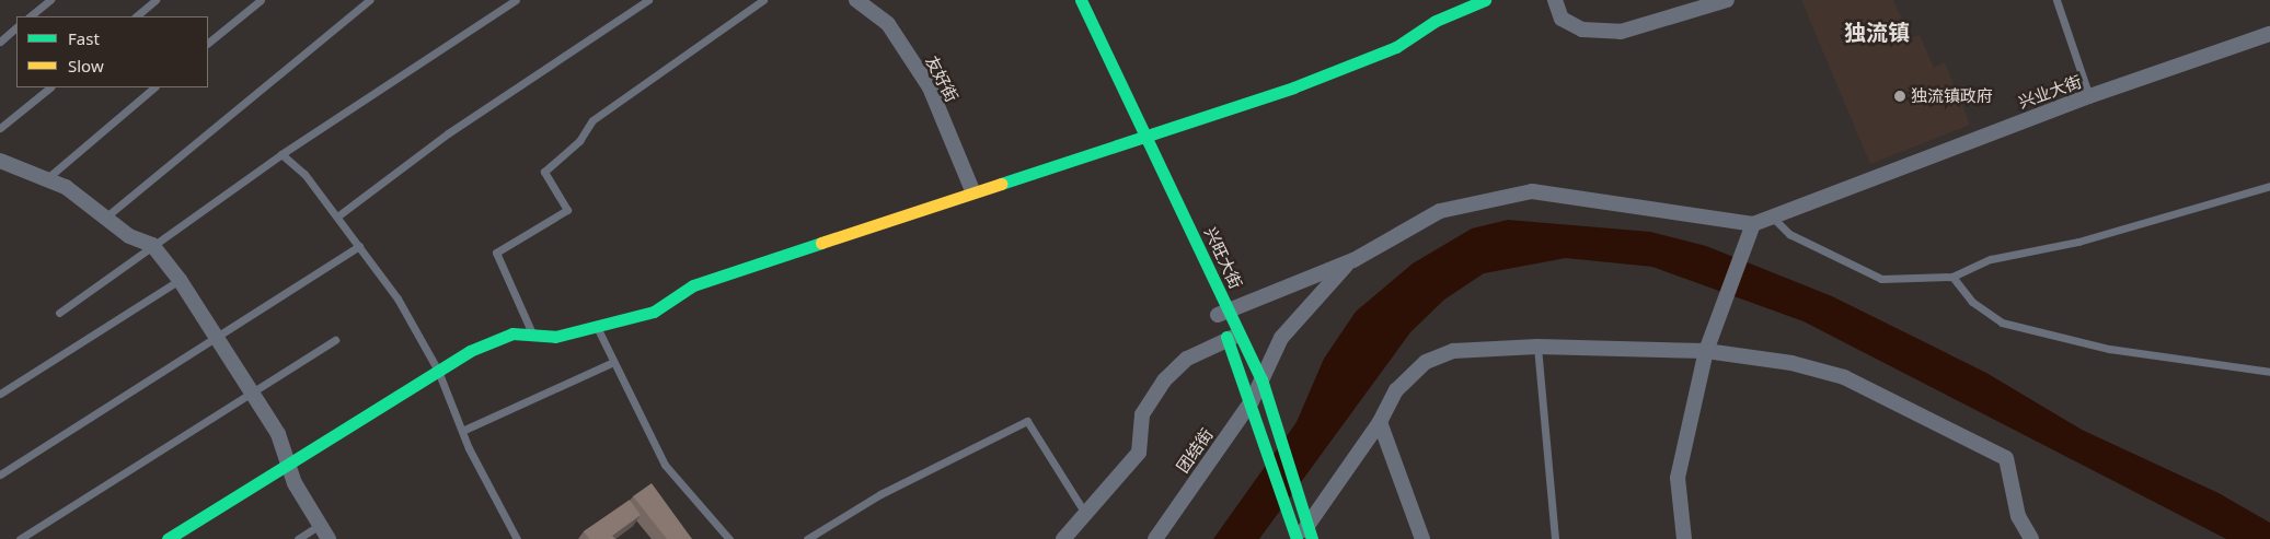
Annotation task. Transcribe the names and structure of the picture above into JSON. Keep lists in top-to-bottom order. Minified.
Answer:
{"streets":{"street":["友好街","兴业大街","兴旺大街","团结街"]},"crossings":[["兴旺大街","团结街"]],"districts":["独流镇"],"places":["独流镇政府"],"legend":["Fast","Slow"]}
